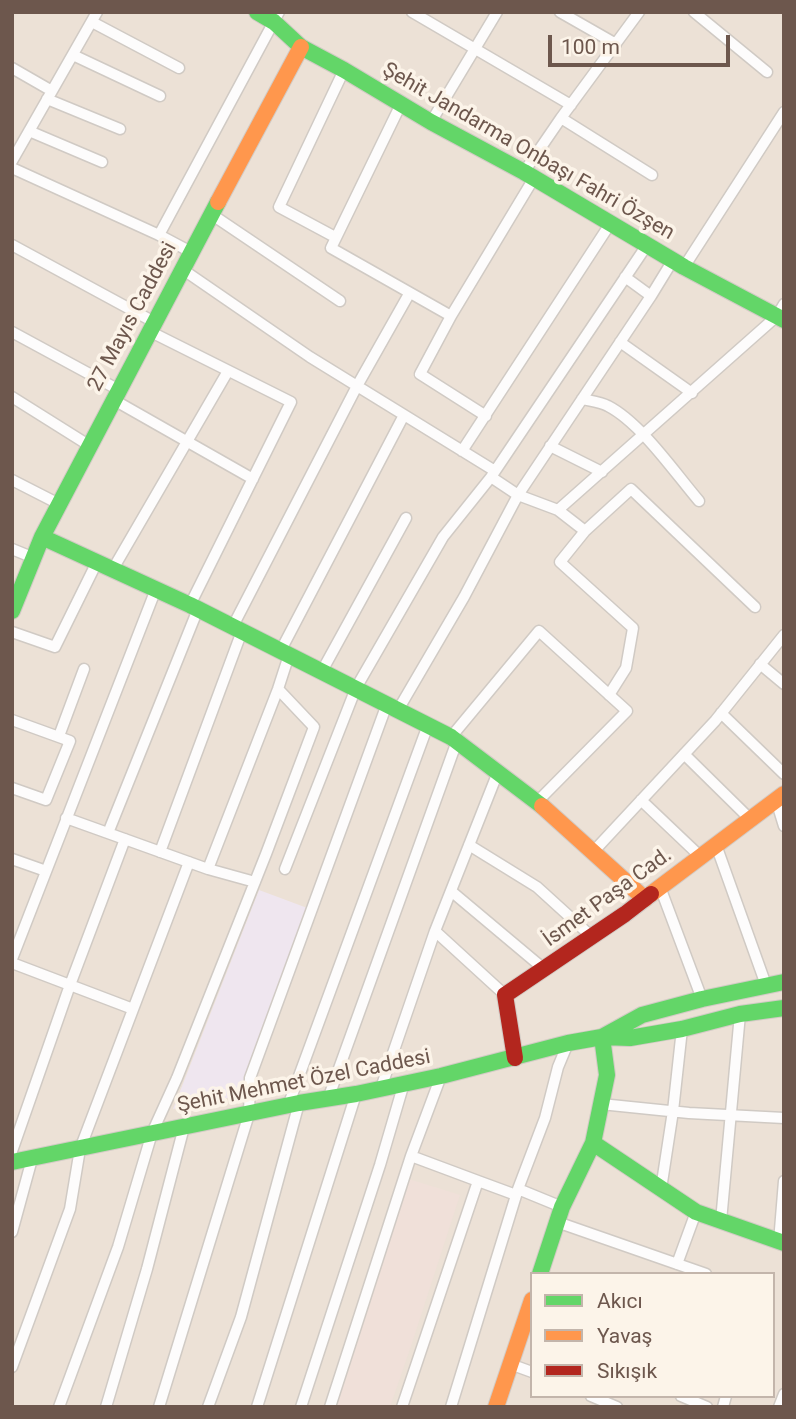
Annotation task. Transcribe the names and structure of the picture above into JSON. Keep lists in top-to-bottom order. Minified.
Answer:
{"streets":{"street":["Şehit Jandarma Onbaşı Fahri Özşen","27 Mayıs Caddesi","İsmet Paşa Cad.","Şehit Mehmet Özel Caddesi"]},"crossings":[["Şehit Jandarma Onbaşı Fahri Özşen","27 Mayıs Caddesi"]],"legend":["Akıcı","Yavaş","Sıkışık"],"scale_bar":"100 m"}
